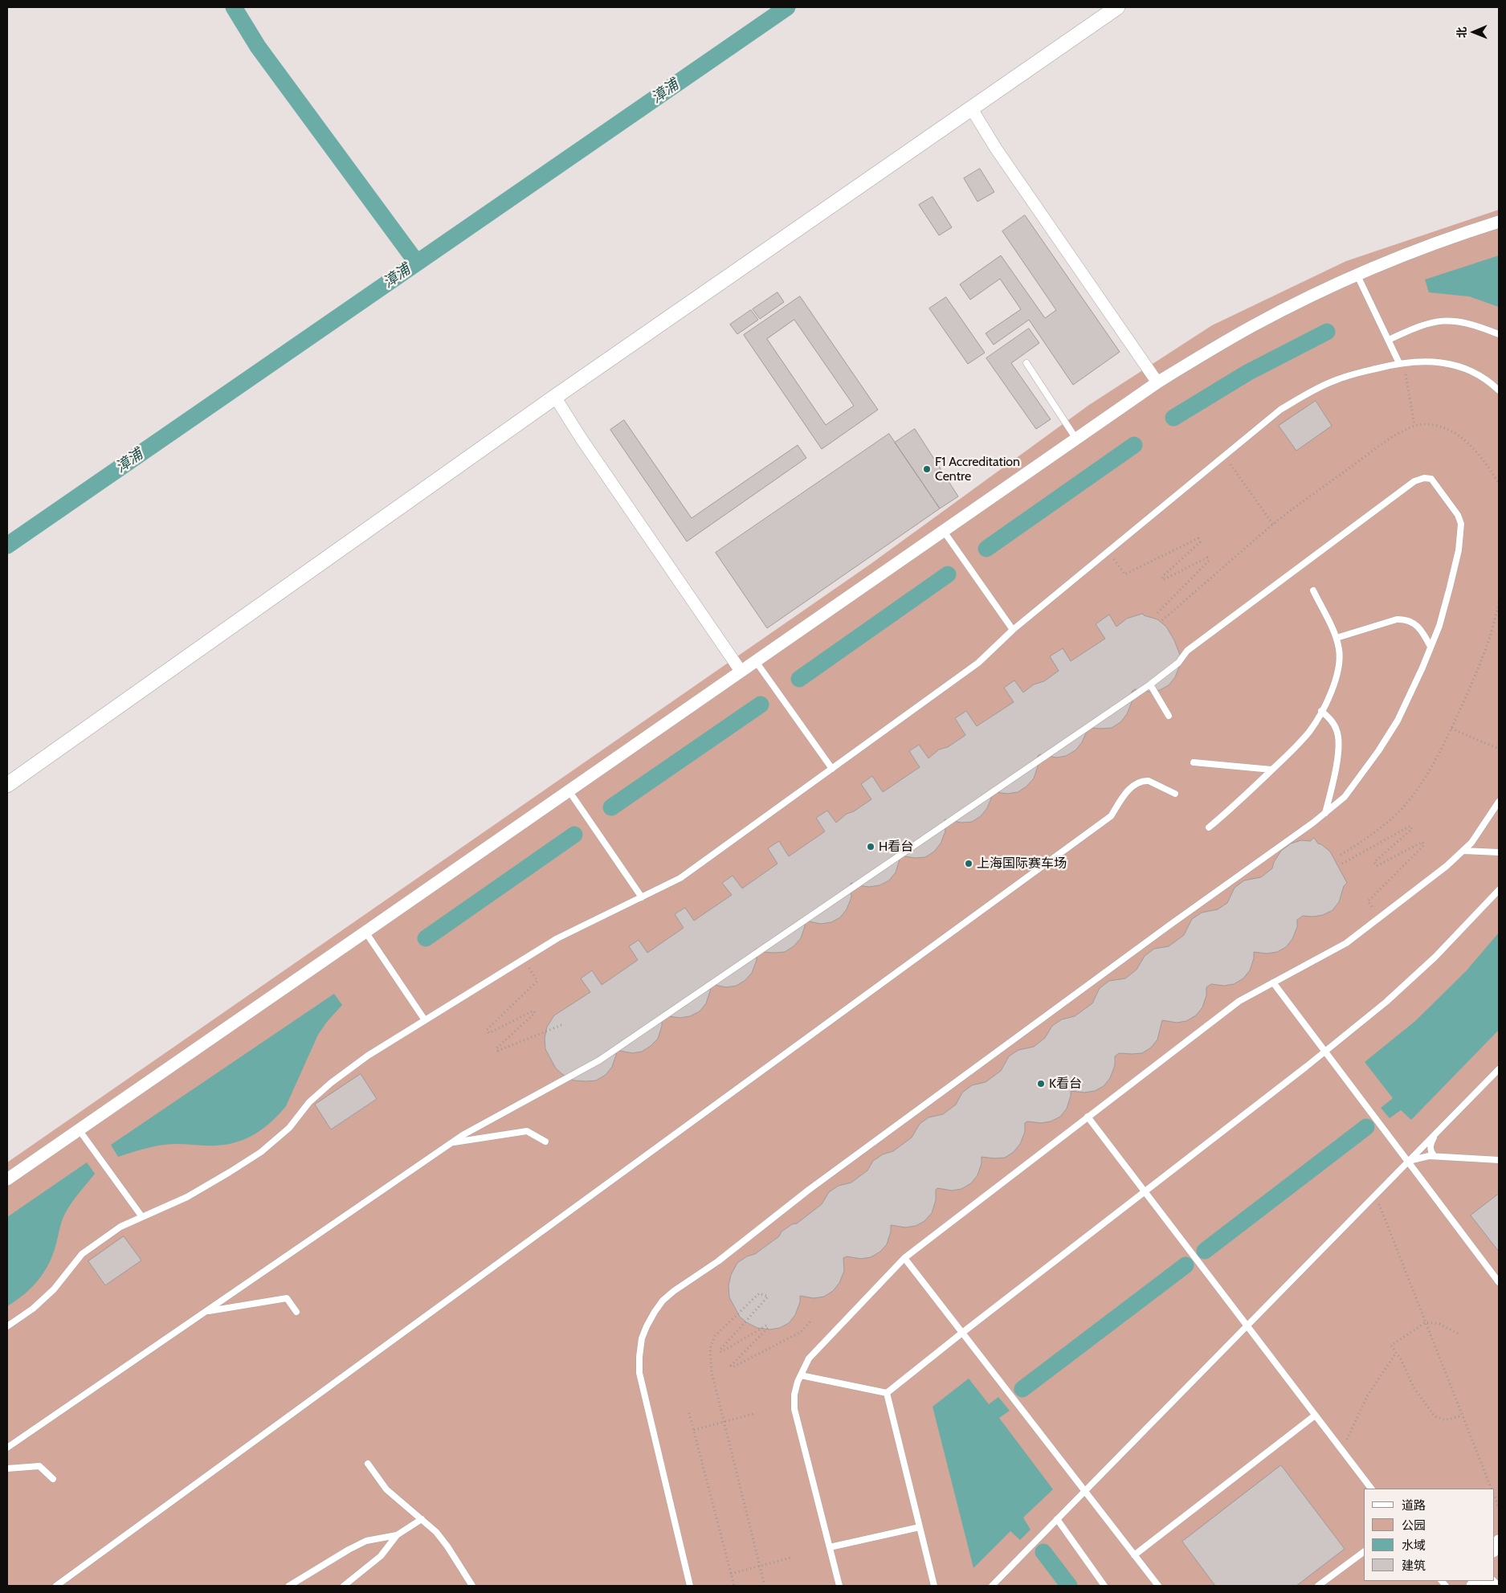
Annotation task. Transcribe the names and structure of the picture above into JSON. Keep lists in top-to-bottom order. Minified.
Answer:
{"water":["漳浦"],"places":["F1 Accreditation Centre","H看台","上海国际赛车场","K看台"],"legend":["道路","公园","水域","建筑"],"north":"left"}
